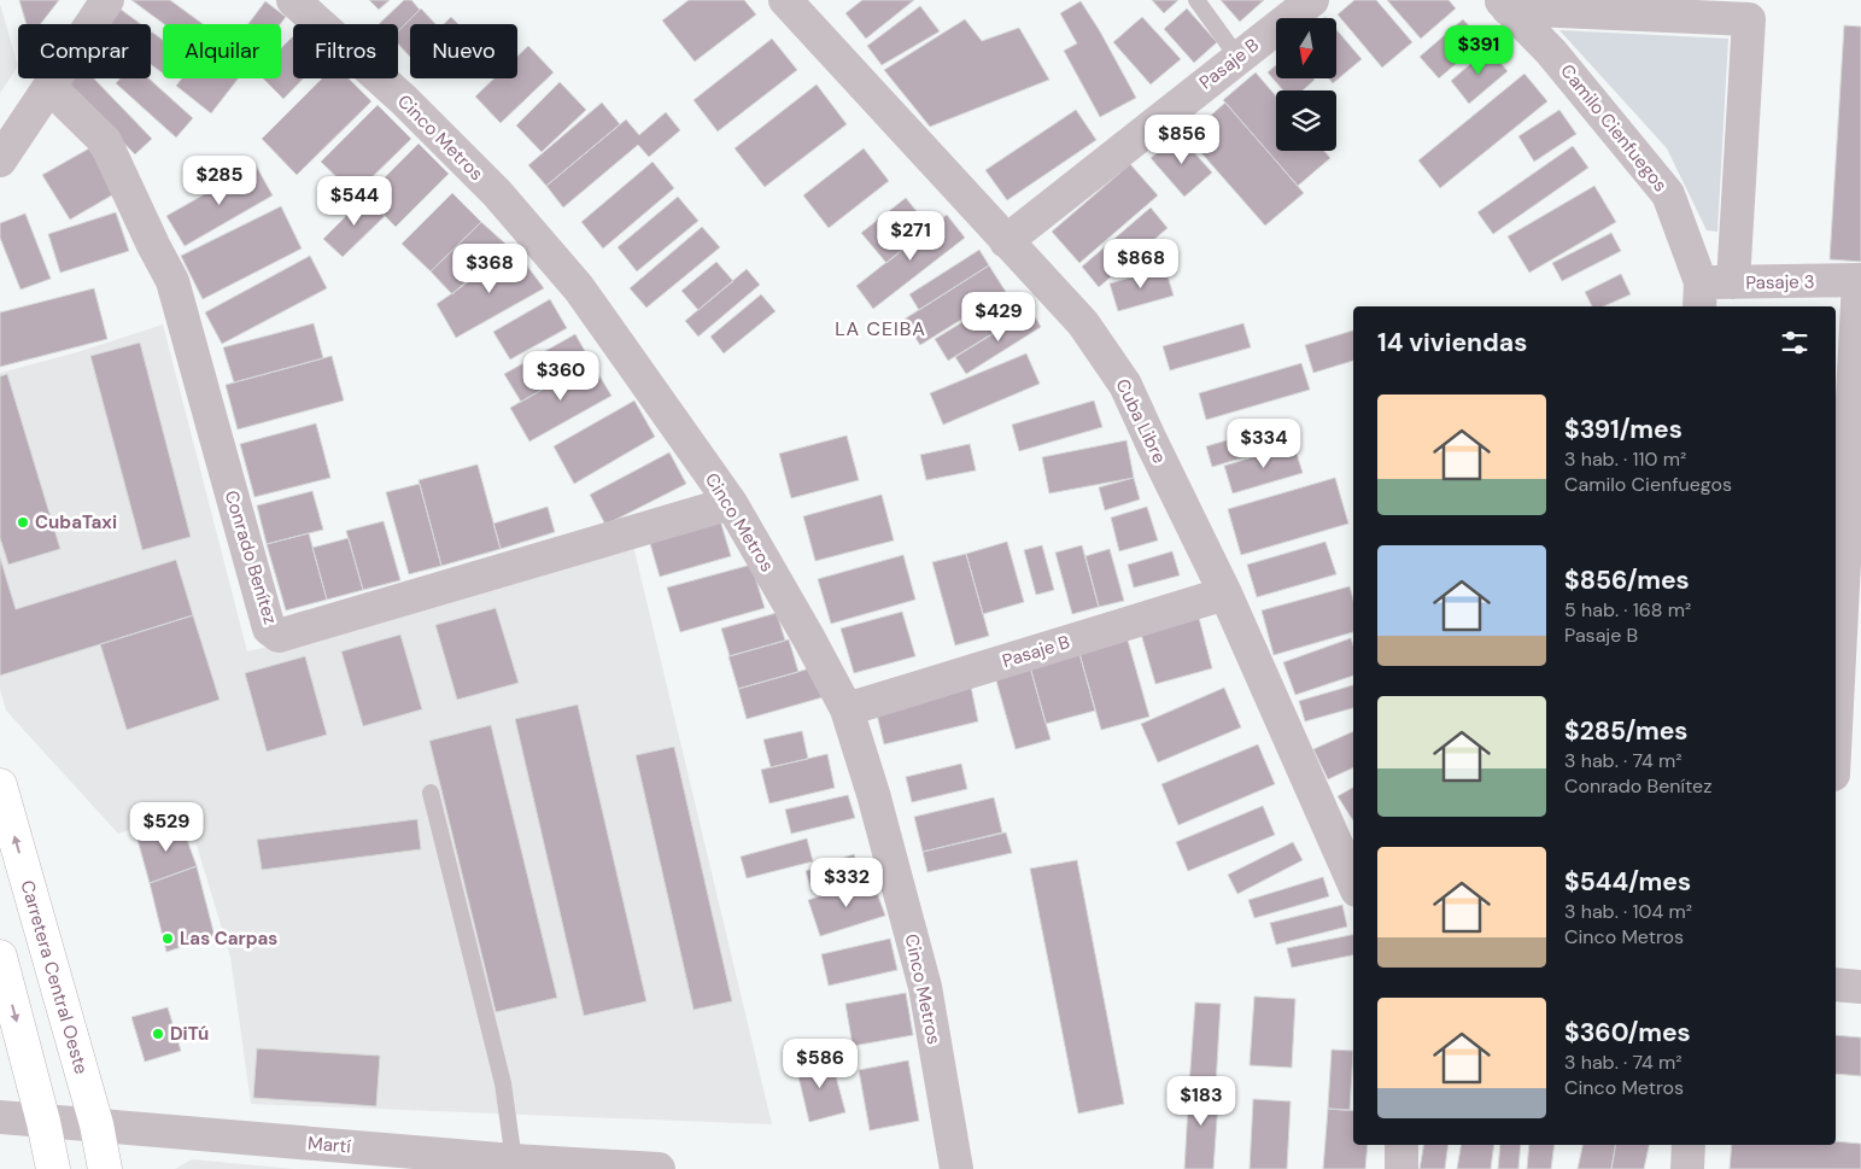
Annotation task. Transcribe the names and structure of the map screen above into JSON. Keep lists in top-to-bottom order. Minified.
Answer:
{"streets":{"main road":["Carretera Central Oeste"],"street":["Pasaje B","Camilo Cienfuegos","Cinco Metros","Pasaje 3","Cuba Libre","Conrado Benítez","Martí"]},"crossings":[["Pasaje B","Cinco Metros"],["Pasaje B","Cuba Libre"],["Camilo Cienfuegos","Pasaje 3"],["Cinco Metros","Conrado Benítez"],["Carretera Central Oeste","Martí"]],"districts":["LA CEIBA"],"places":["CubaTaxi","Las Carpas","DiTú"],"north":"bottom","page":{"chip":["Comprar","Alquilar","Filtros","Nuevo"],"price":["$391","$856","$285","$544","$271","$868","$368","$429","$360","$334","$529","$332","$586","$183"],"heading":"14 viviendas","list":[{"name":"$391/mes","note":"3 hab. · 110 m² · Camilo Cienfuegos"},{"name":"$856/mes","note":"5 hab. · 168 m² · Pasaje B"},{"name":"$285/mes","note":"3 hab. · 74 m² · Conrado Benítez"},{"name":"$544/mes","note":"3 hab. · 104 m² · Cinco Metros"},{"name":"$360/mes","note":"3 hab. · 74 m² · Cinco Metros"}]}}
